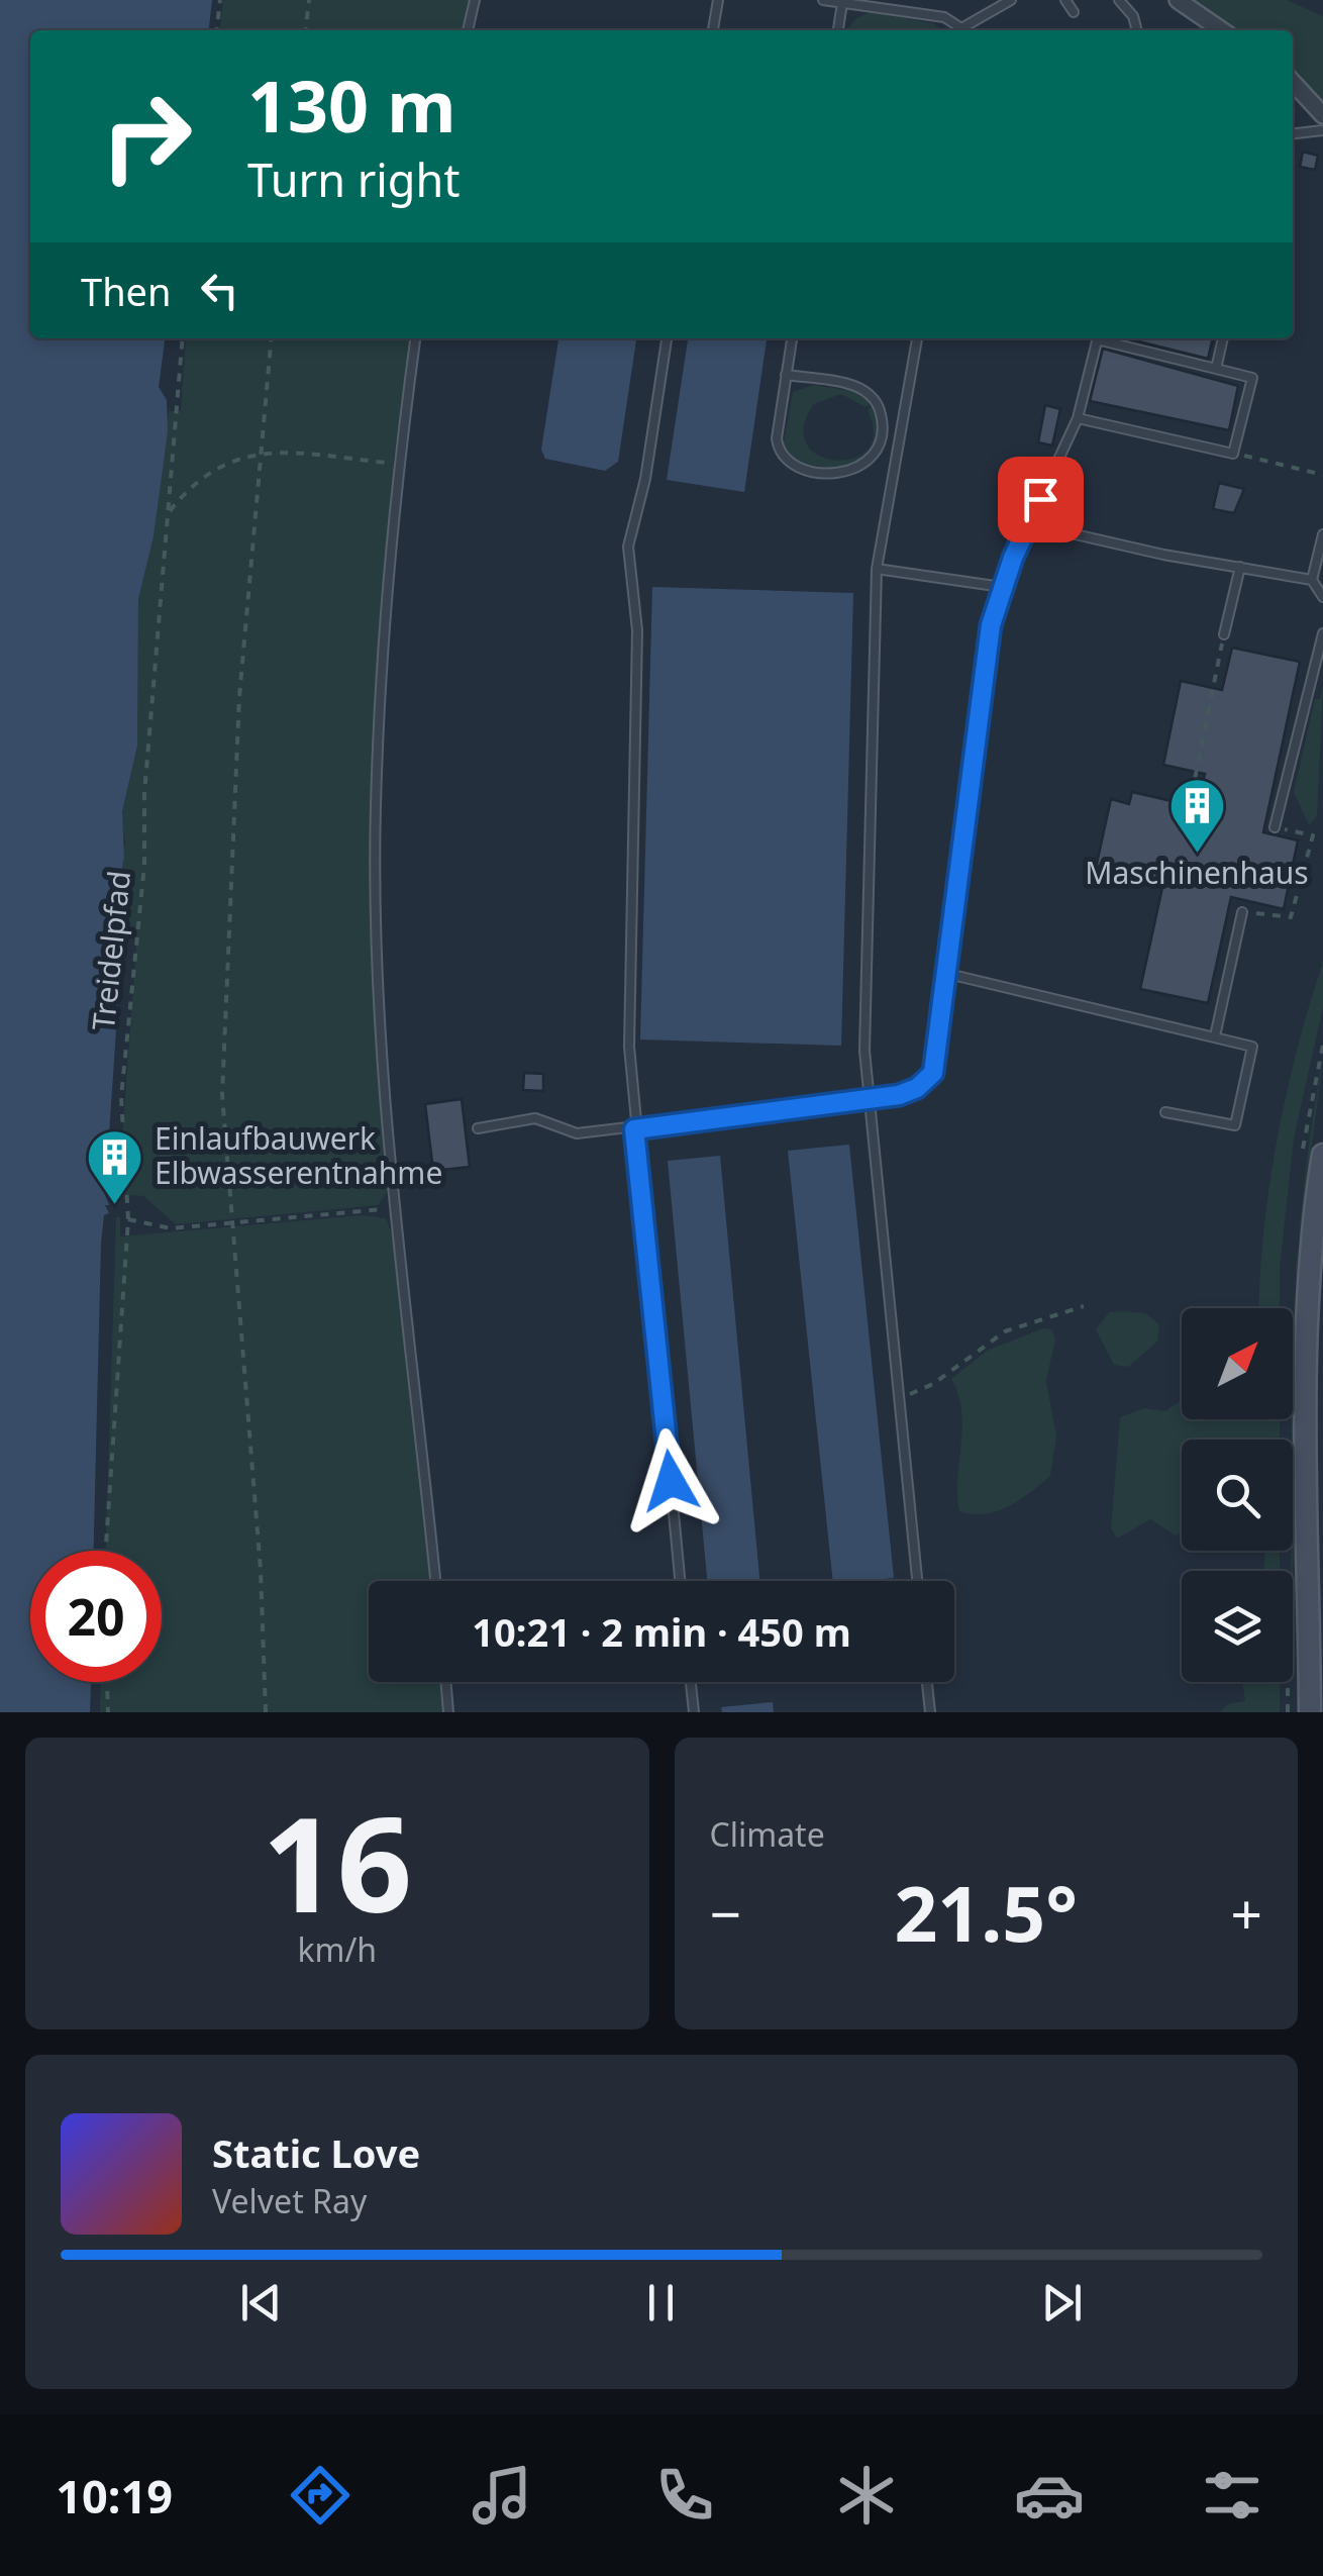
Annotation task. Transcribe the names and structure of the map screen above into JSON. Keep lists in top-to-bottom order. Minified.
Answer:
{"streets":{"path":["Treidelpfad"]},"places":{"building":["Maschinenhaus","Einlaufbauwerk Elbwasserentnahme"]},"north":"top right","page":{"turn":["130 m","Turn right"],"then":"Then","limit":"20","trip":"10:21 · 2 min · 450 m","tile":[["16","km/h"],"Climate"],"heat":["−","21.5°","+"],"song":["Static Love","Velvet Ray"],"tabs":"10:19"}}
